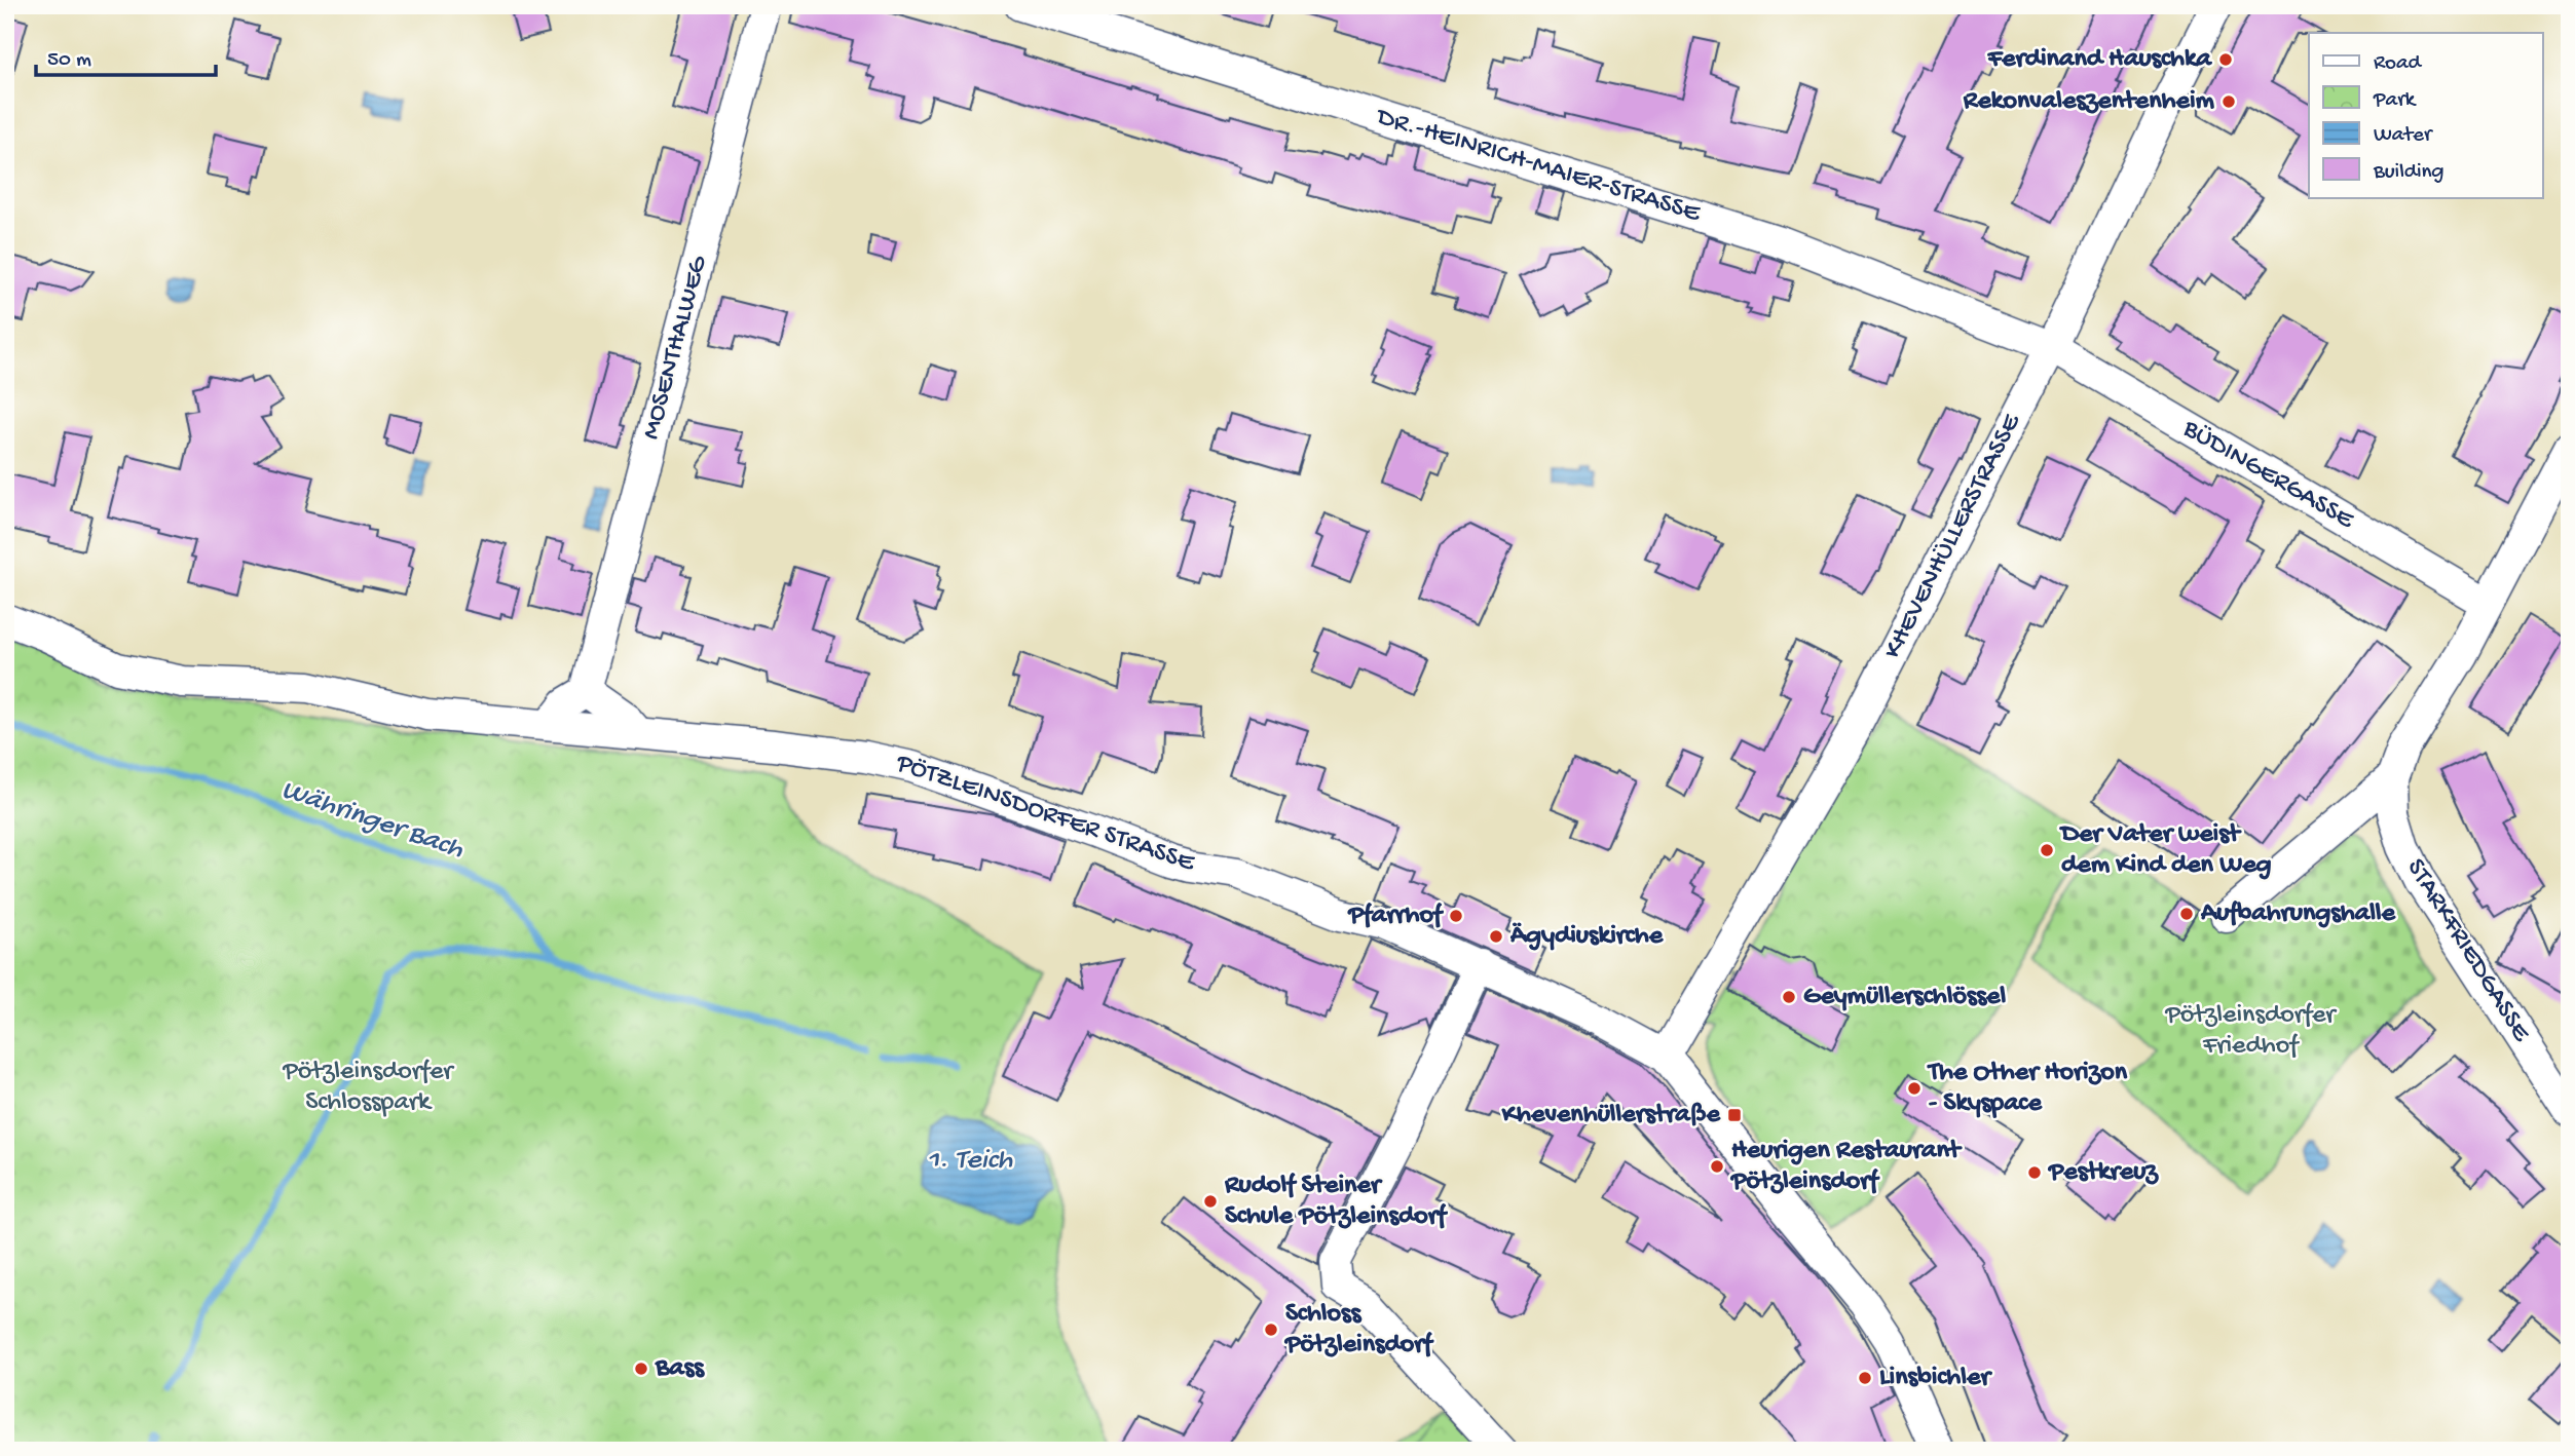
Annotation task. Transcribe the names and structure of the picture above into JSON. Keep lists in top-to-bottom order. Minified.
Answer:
{"streets":{"street":["DR.-HEINRICH-MAIER-STRASSE","MOSENTHALWEG","BÜDINGERGASSE","KHEVENHÜLLERSTRASSE","PÖTZLEINSDORFER STRASSE","STARKFRIEDGASSE"]},"crossings":[["DR.-HEINRICH-MAIER-STRASSE","BÜDINGERGASSE"],["DR.-HEINRICH-MAIER-STRASSE","KHEVENHÜLLERSTRASSE"],["BÜDINGERGASSE","KHEVENHÜLLERSTRASSE"],["BÜDINGERGASSE","STARKFRIEDGASSE"],["KHEVENHÜLLERSTRASSE","PÖTZLEINSDORFER STRASSE"]],"water":["Währinger Bach","1. Teich"],"parks":["Pötzleinsdorfer Friedhof","Pötzleinsdorfer Schlosspark"],"places":{"other":["Ferdinand Hauschka","Rekonvaleszentenheim","Der Vater weist dem Kind den Weg","Aufbahrungshalle","Pfarrhof","Ägydiuskirche","Geymüllerschlössel","The Other Horizon - Skyspace","Heurigen Restaurant Pötzleinsdorf","Pestkreuz","Rudolf Steiner Schule Pötzleinsdorf","Schloss Pötzleinsdorf","Bass","Linsbichler"],"transit":["Khevenhüllerstraße"]},"legend":["Road","Park","Water","Building"],"scale_bar":"50 m"}
